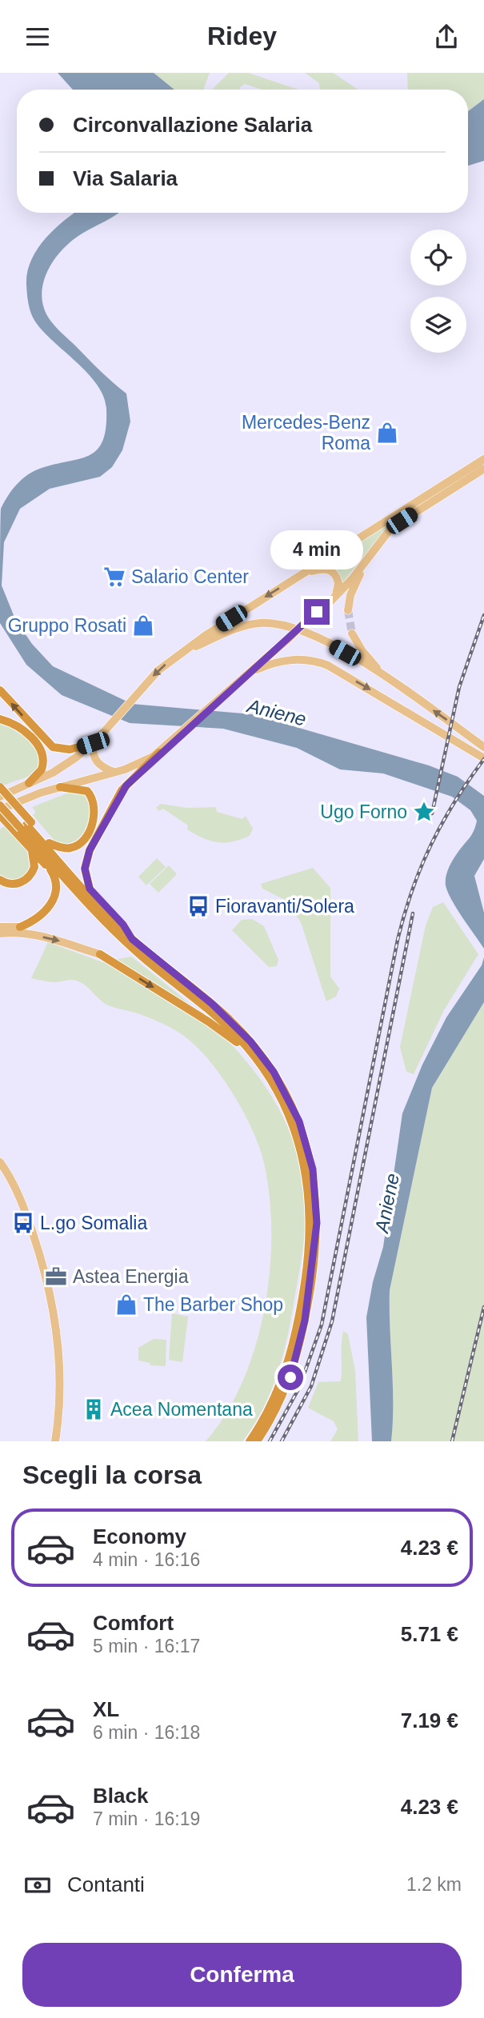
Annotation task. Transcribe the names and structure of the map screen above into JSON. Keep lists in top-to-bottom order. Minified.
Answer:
{"water":["Aniene"],"places":{"shop":["Mercedes-Benz Roma","Gruppo Rosati","The Barber Shop"],"supermarket":["Salario Center"],"place":["Ugo Forno"],"bus stop":["Fioravanti/Solera","L.go Somalia"],"office":["Astea Energia"],"building":["Acea Nomentana"]},"page":{"header":"Ridey","banner":["Circonvallazione Salaria","Via Salaria"],"bubble":"4 min","heading":"Scegli la corsa","list":[{"name":"Economy","note":"4 min · 16:16","value":"4.23 €"},{"name":"Comfort","note":"5 min · 16:17","value":"5.71 €"},{"name":"XL","note":"6 min · 16:18","value":"7.19 €"},{"name":"Black","note":"7 min · 16:19","value":"4.23 €"}],"pay":["Contanti","1.2 km"],"buttons":"Conferma"}}
